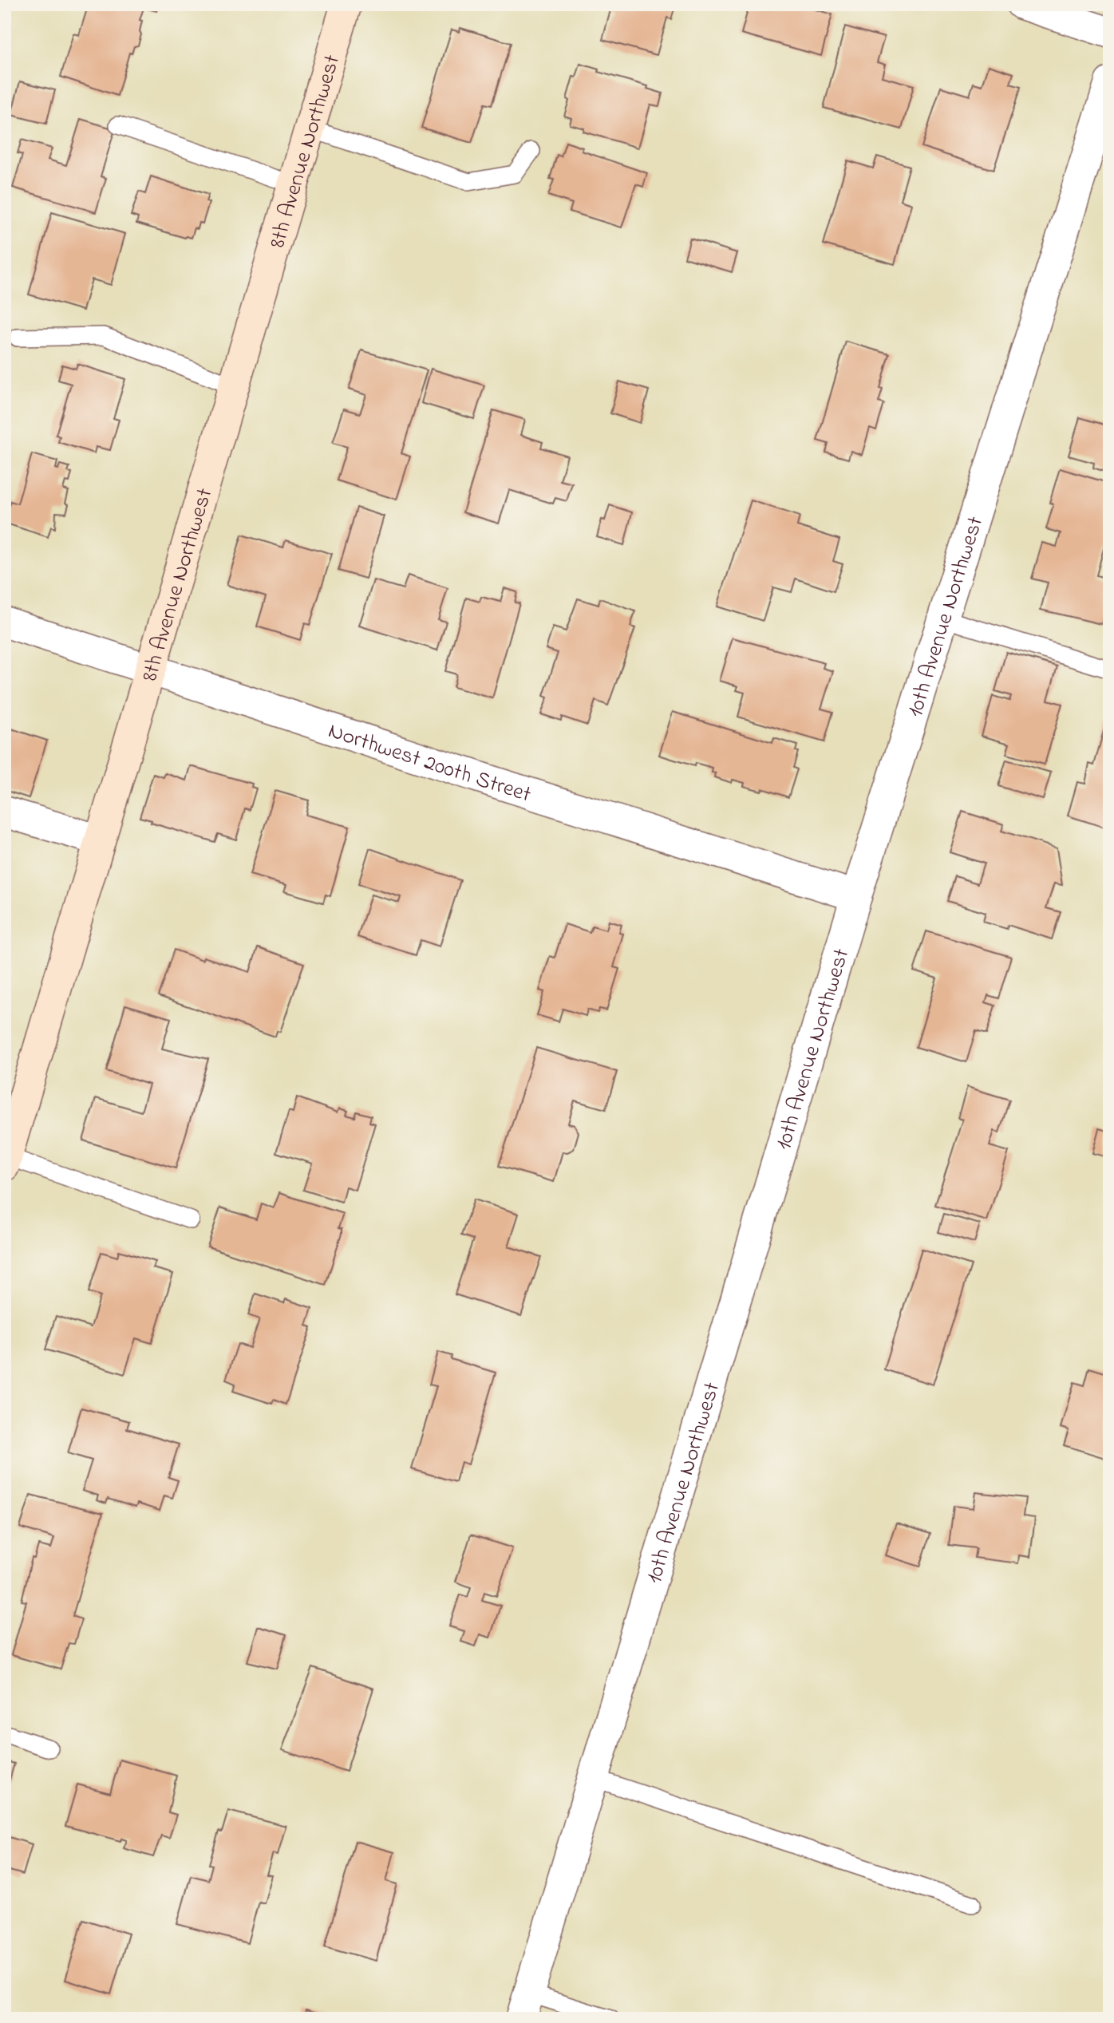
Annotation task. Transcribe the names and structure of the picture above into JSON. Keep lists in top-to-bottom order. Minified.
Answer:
{"streets":{"main road":["8th Avenue Northwest"],"street":["10th Avenue Northwest","Northwest 200th Street"]},"crossings":[["8th Avenue Northwest","Northwest 200th Street"],["10th Avenue Northwest","Northwest 200th Street"]]}
